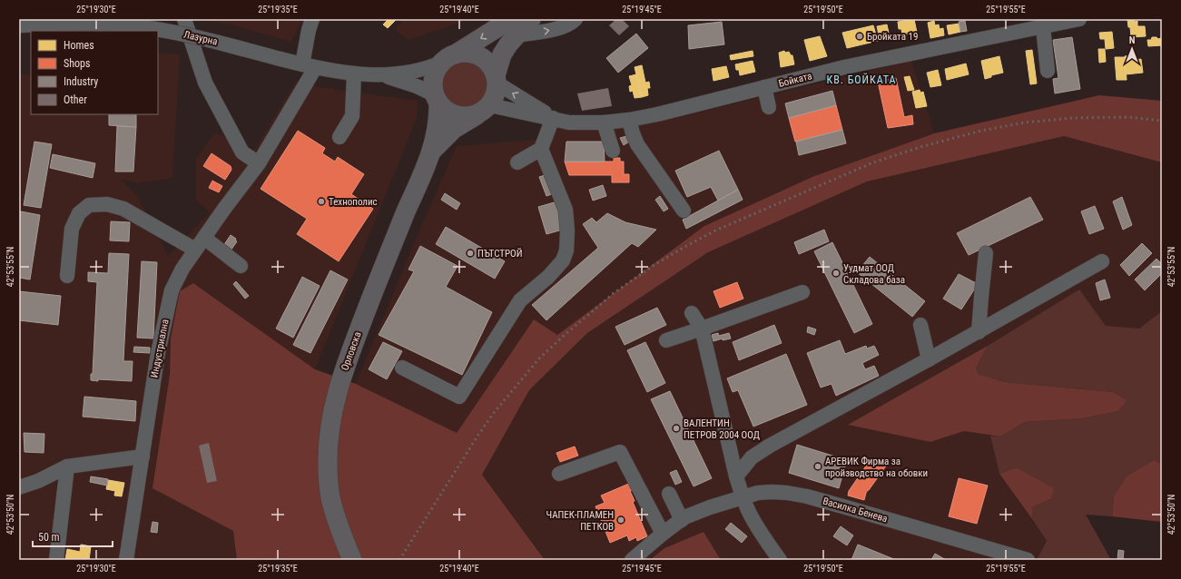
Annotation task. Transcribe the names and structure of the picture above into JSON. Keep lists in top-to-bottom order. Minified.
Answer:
{"streets":{"main road":["Орловска"],"street":["Лазурна","Бойката","Индустриална","Василка Бенева"]},"crossings":[["Лазурна","Бойката"],["Лазурна","Индустриална"],["Лазурна","Орловска"],["Бойката","Орловска"]],"districts":["КВ. БОЙКАТА"],"places":["Бройката 19","Технополис","ПЪТСТРОЙ","Уудмат ООД Складова база","ВАЛЕНТИН ПЕТРОВ 2004 ООД","АРЕВИК Фирма за пройзводство на обовки","ЧАПЕК-ПЛАМЕН ПЕТКОВ"],"legend":["Homes","Shops","Industry","Other"],"scale_bar":"50 m","north":"top","coordinates":["25°19'30\"E","25°19'35\"E","25°19'40\"E","25°19'45\"E","25°19'50\"E","25°19'55\"E","42°53'55\"N","42°53'50\"N"]}
